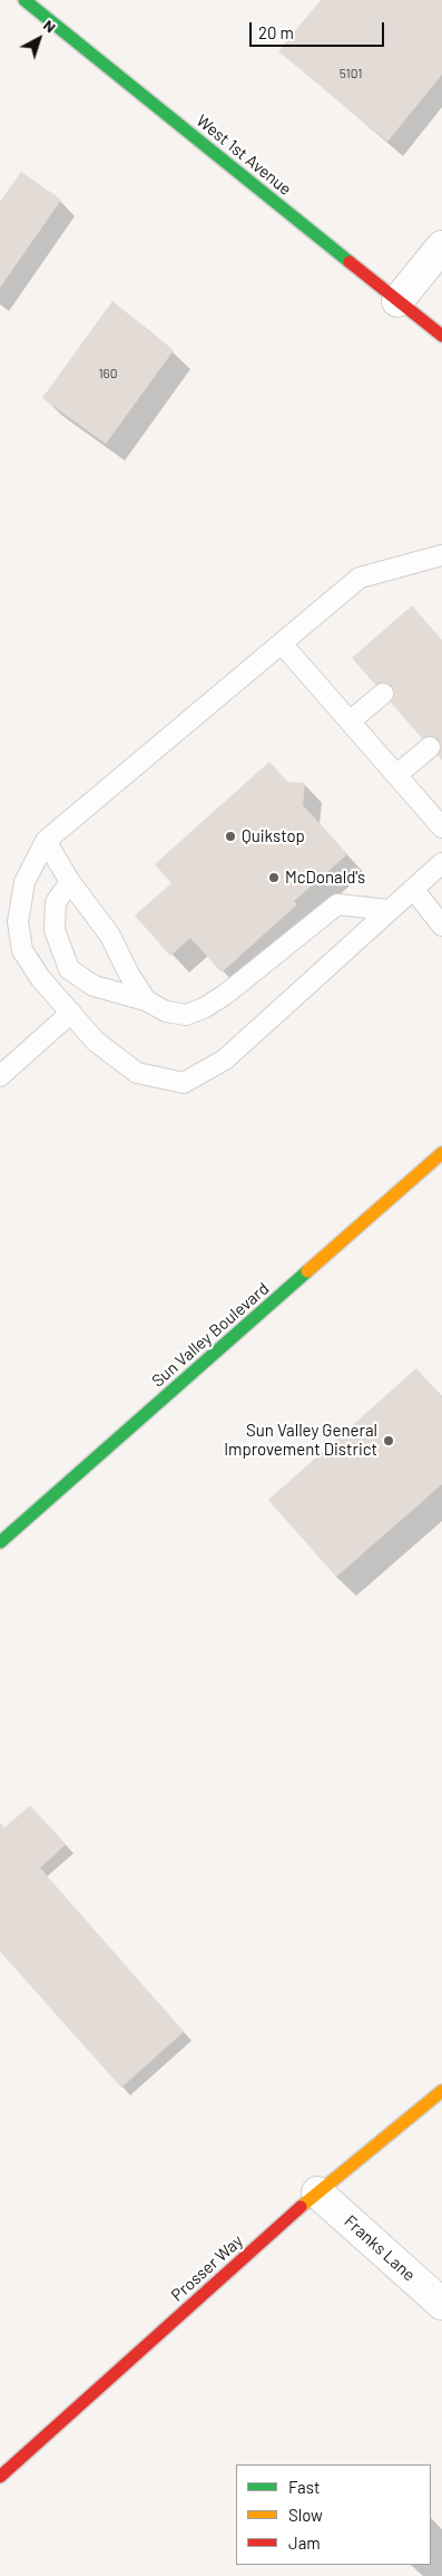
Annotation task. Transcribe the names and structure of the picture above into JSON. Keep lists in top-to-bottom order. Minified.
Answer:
{"streets":{"street":["West 1st Avenue","Sun Valley Boulevard","Franks Lane","Prosser Way"]},"crossings":[["Franks Lane","Prosser Way"]],"places":["Quikstop","McDonald's","Sun Valley General Improvement District"],"house_numbers":["5101","160"],"legend":["Fast","Slow","Jam"],"scale_bar":"20 m","north":"top right"}
